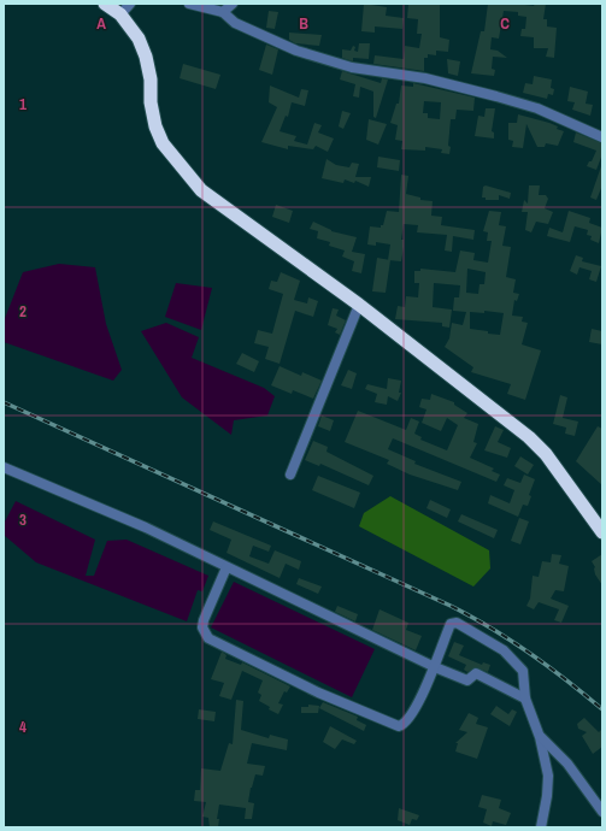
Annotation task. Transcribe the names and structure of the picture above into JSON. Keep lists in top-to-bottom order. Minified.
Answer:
{"grid":{"columns":["A","B","C"],"rows":["1","2","3","4"]}}
